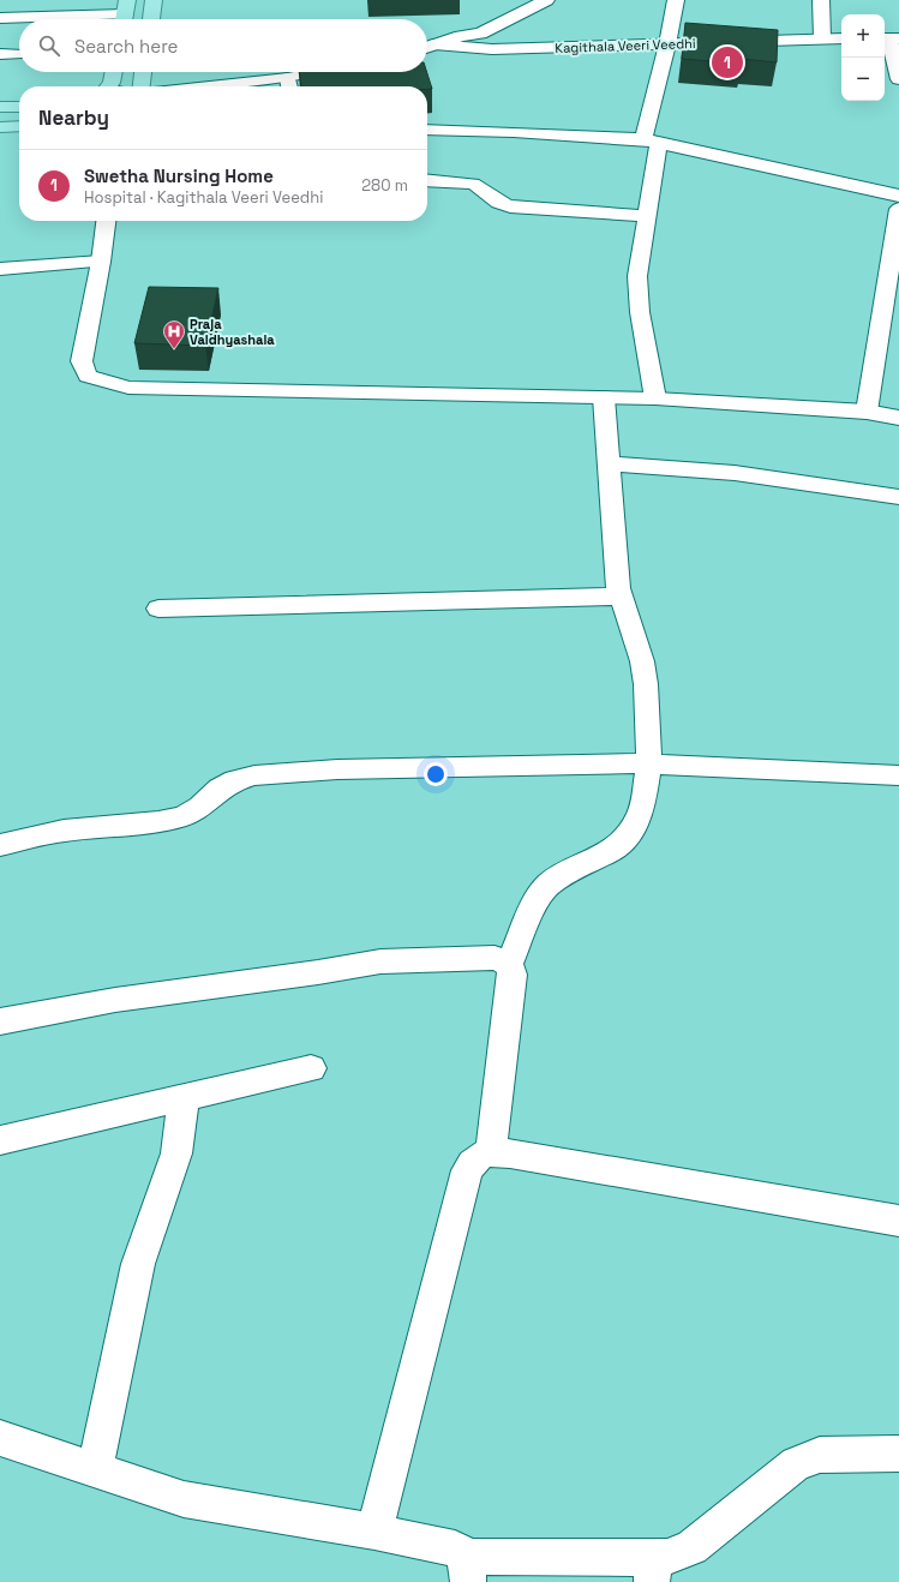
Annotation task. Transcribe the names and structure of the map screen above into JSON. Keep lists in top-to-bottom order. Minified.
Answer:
{"streets":{"street":["Kagithala Veeri Veedhi"]},"places":{"hospital":["Praja Vaidhyashala"]},"page":{"map_buttons":["+","−"],"search":"Search here","pins":"1","heading":"Nearby","list":[{"mark":"1","name":"Swetha Nursing Home","note":"Hospital · Kagithala Veeri Veedhi","value":"280 m"}]}}
